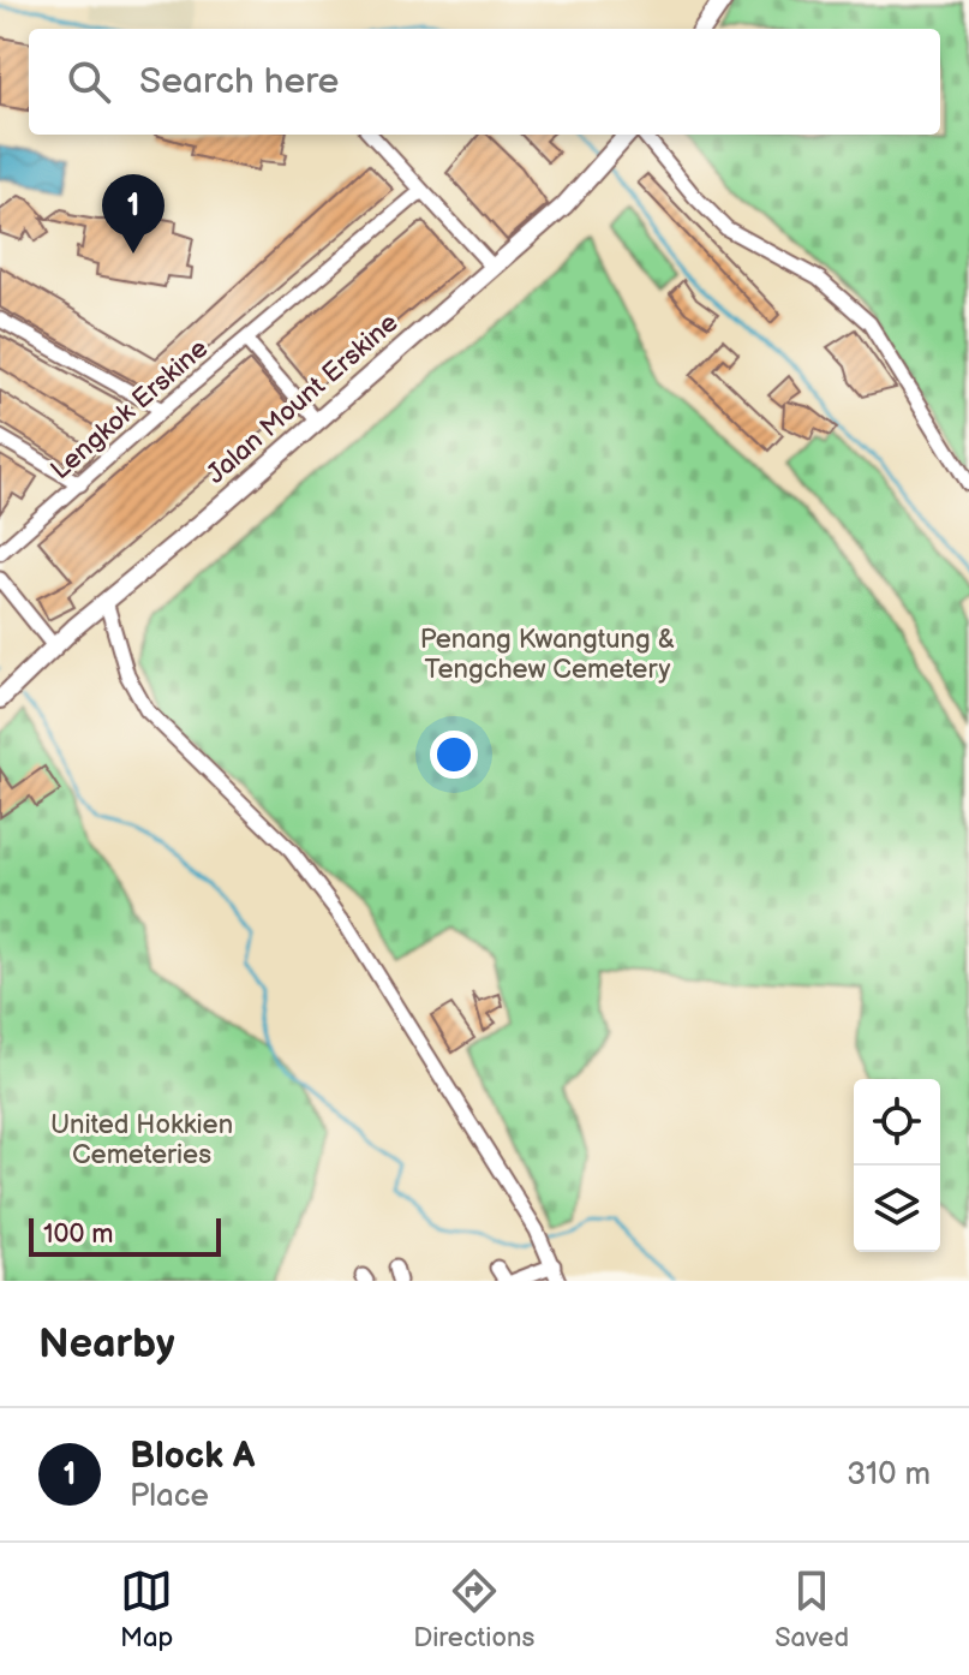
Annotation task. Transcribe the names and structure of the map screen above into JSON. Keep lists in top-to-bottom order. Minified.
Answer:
{"streets":{"main road":["Jalan Mount Erskine"],"street":["Lengkok Erskine"]},"crossings":[["Jalan Mount Erskine","Lengkok Erskine"]],"parks":["Penang Kwangtung & Tengchew Cemetery","United Hokkien Cemeteries"],"scale_bar":"100 m","page":{"search":"Search here","pins":"1","scale":"100 m","heading":"Nearby","list":[{"mark":"1","name":"Block A","note":"Place","value":"310 m"}],"nav":["Map","Directions","Saved"]}}
